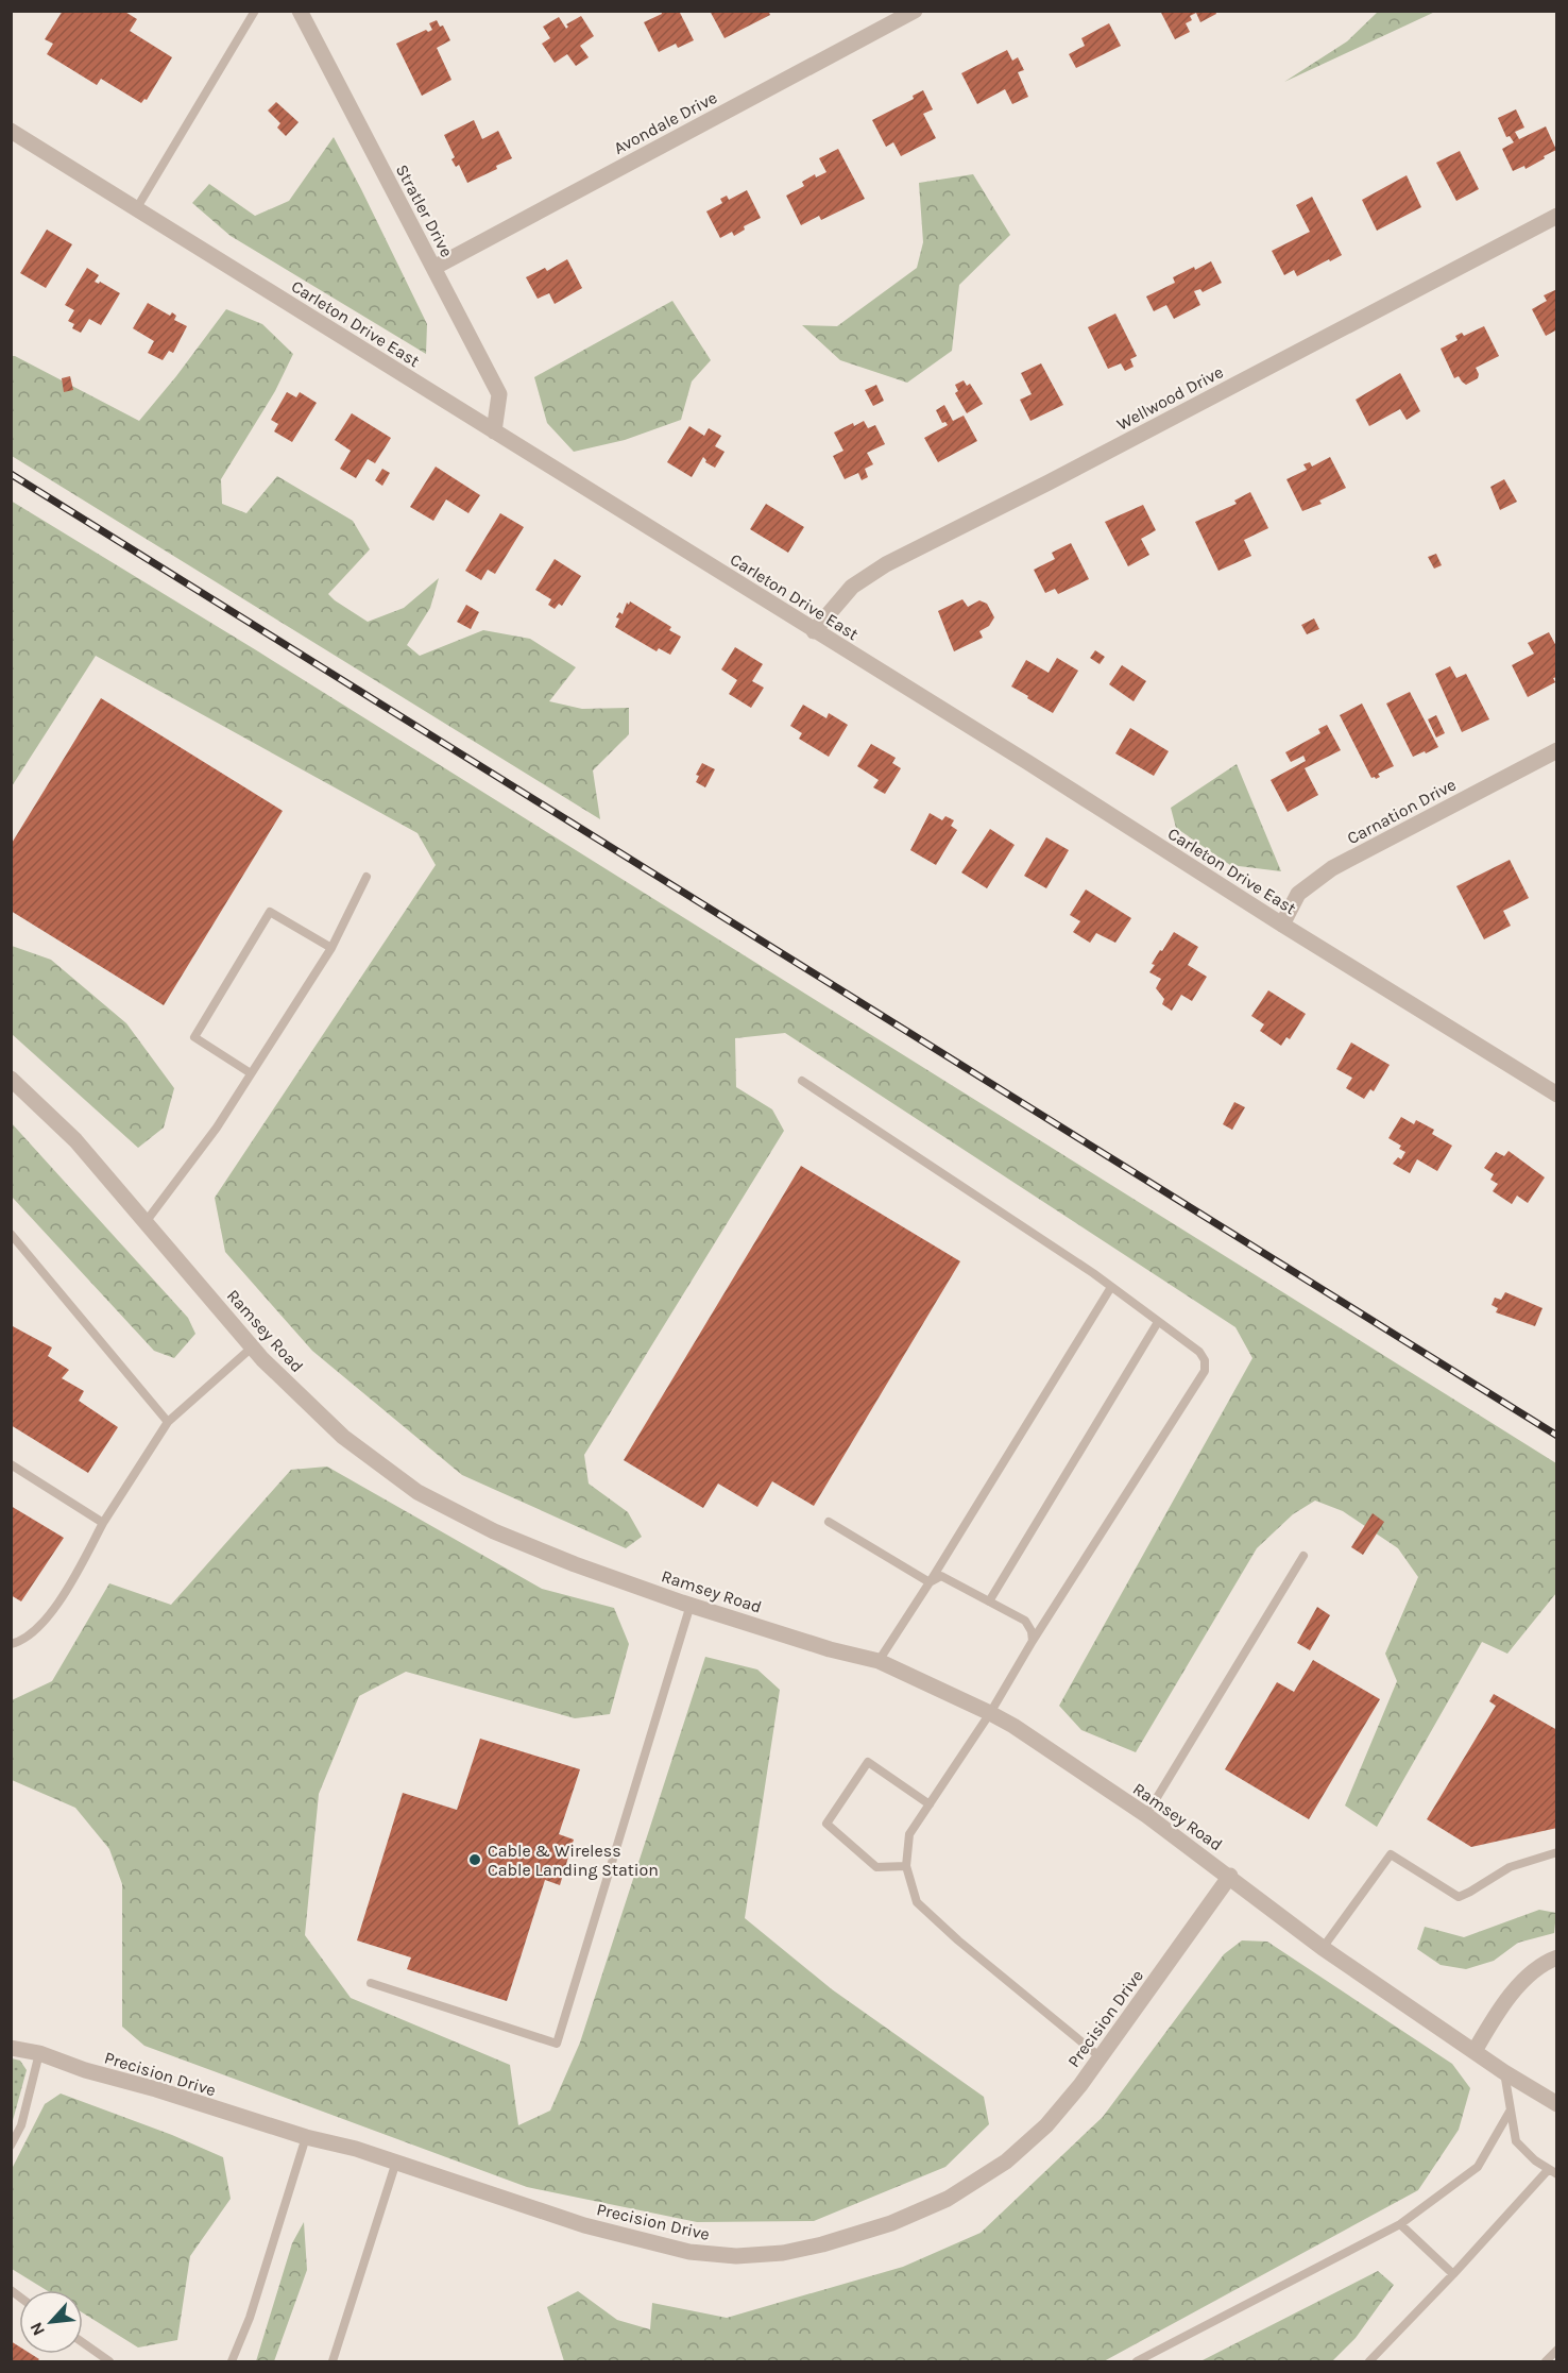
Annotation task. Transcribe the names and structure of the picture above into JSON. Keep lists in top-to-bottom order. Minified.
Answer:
{"streets":{"street":["Avondale Drive","Stratler Drive","Carleton Drive East","Wellwood Drive","Carnation Drive","Ramsey Road","Precision Drive"]},"crossings":[["Avondale Drive","Stratler Drive"],["Stratler Drive","Carleton Drive East"],["Carleton Drive East","Wellwood Drive"],["Carleton Drive East","Carnation Drive"],["Ramsey Road","Precision Drive"]],"places":["Cable & Wireless Cable Landing Station"],"north":"bottom left"}
